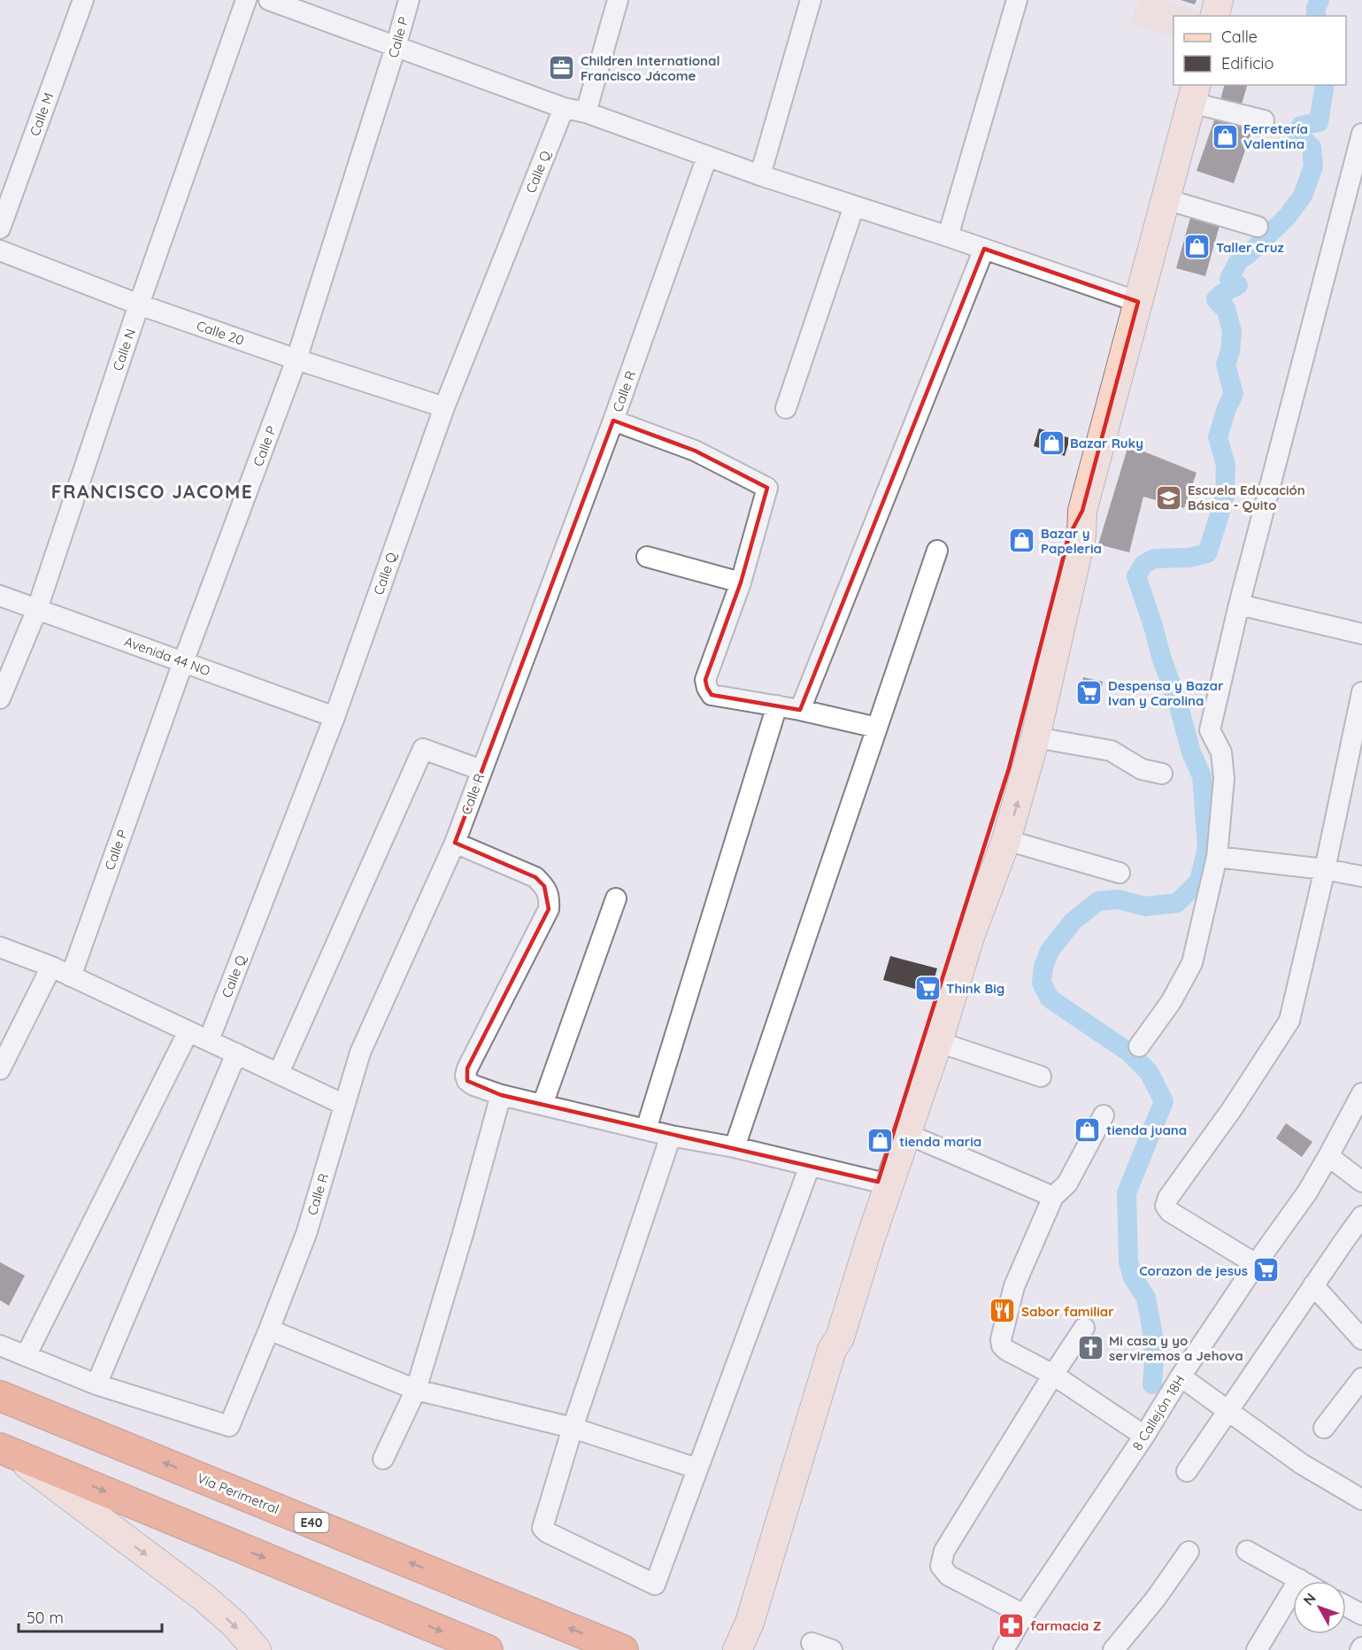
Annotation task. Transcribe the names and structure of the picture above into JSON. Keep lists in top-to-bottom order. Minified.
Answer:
{"streets":{"highway":["Vía Perimetral","E40"],"street":["Calle P","Calle M","Calle Q","Calle 20","Calle N","Calle R","Avenida 44 NO","8 Callejón 18H"]},"crossings":[["Calle P","Calle 20"],["Calle P","Avenida 44 NO"],["Calle Q","Calle 20"],["Calle Q","Avenida 44 NO"],["Calle 20","Calle N"],["Calle N","Avenida 44 NO"]],"districts":["FRANCISCO JACOME"],"places":{"office":["Children International Francisco Jácome"],"shop":["Ferretería Valentina","Taller Cruz","Bazar Ruky","Bazar y Papeleria","tienda juana","tienda maria"],"school or university":["Escuela Educación Básica - Quito"],"supermarket":["Despensa y Bazar Ivan y Carolina","Think Big","Corazon de jesus"],"restaurant":["Sabor familiar"],"church":["Mi casa y yo serviremos a Jehova"],"pharmacy":["farmacia Z"]},"legend":["Calle","Edificio"],"scale_bar":"50 m","north":"top left"}
